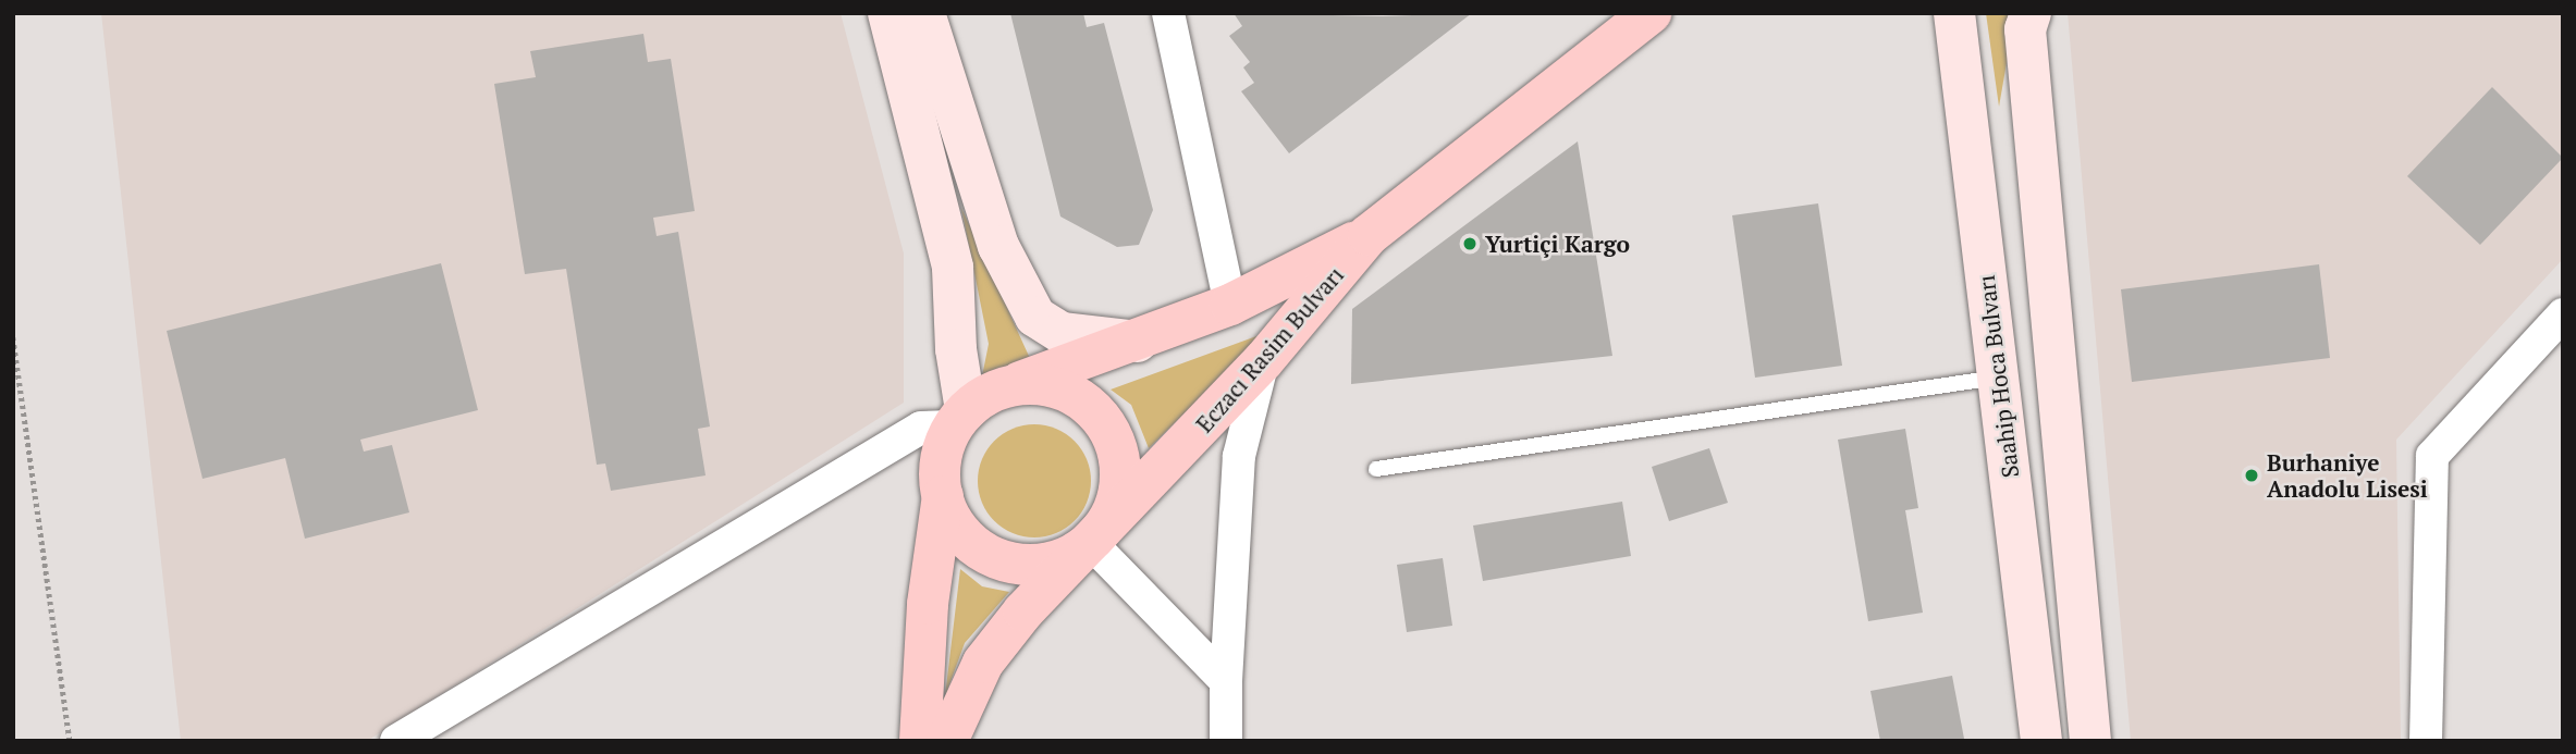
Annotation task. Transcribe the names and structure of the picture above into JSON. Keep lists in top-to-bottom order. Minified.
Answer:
{"streets":{"main road":["Eczacı Rasim Bulvarı","Saahip Hoca Bulvarı"]},"places":["Yurtiçi Kargo","Burhaniye Anadolu Lisesi"]}
